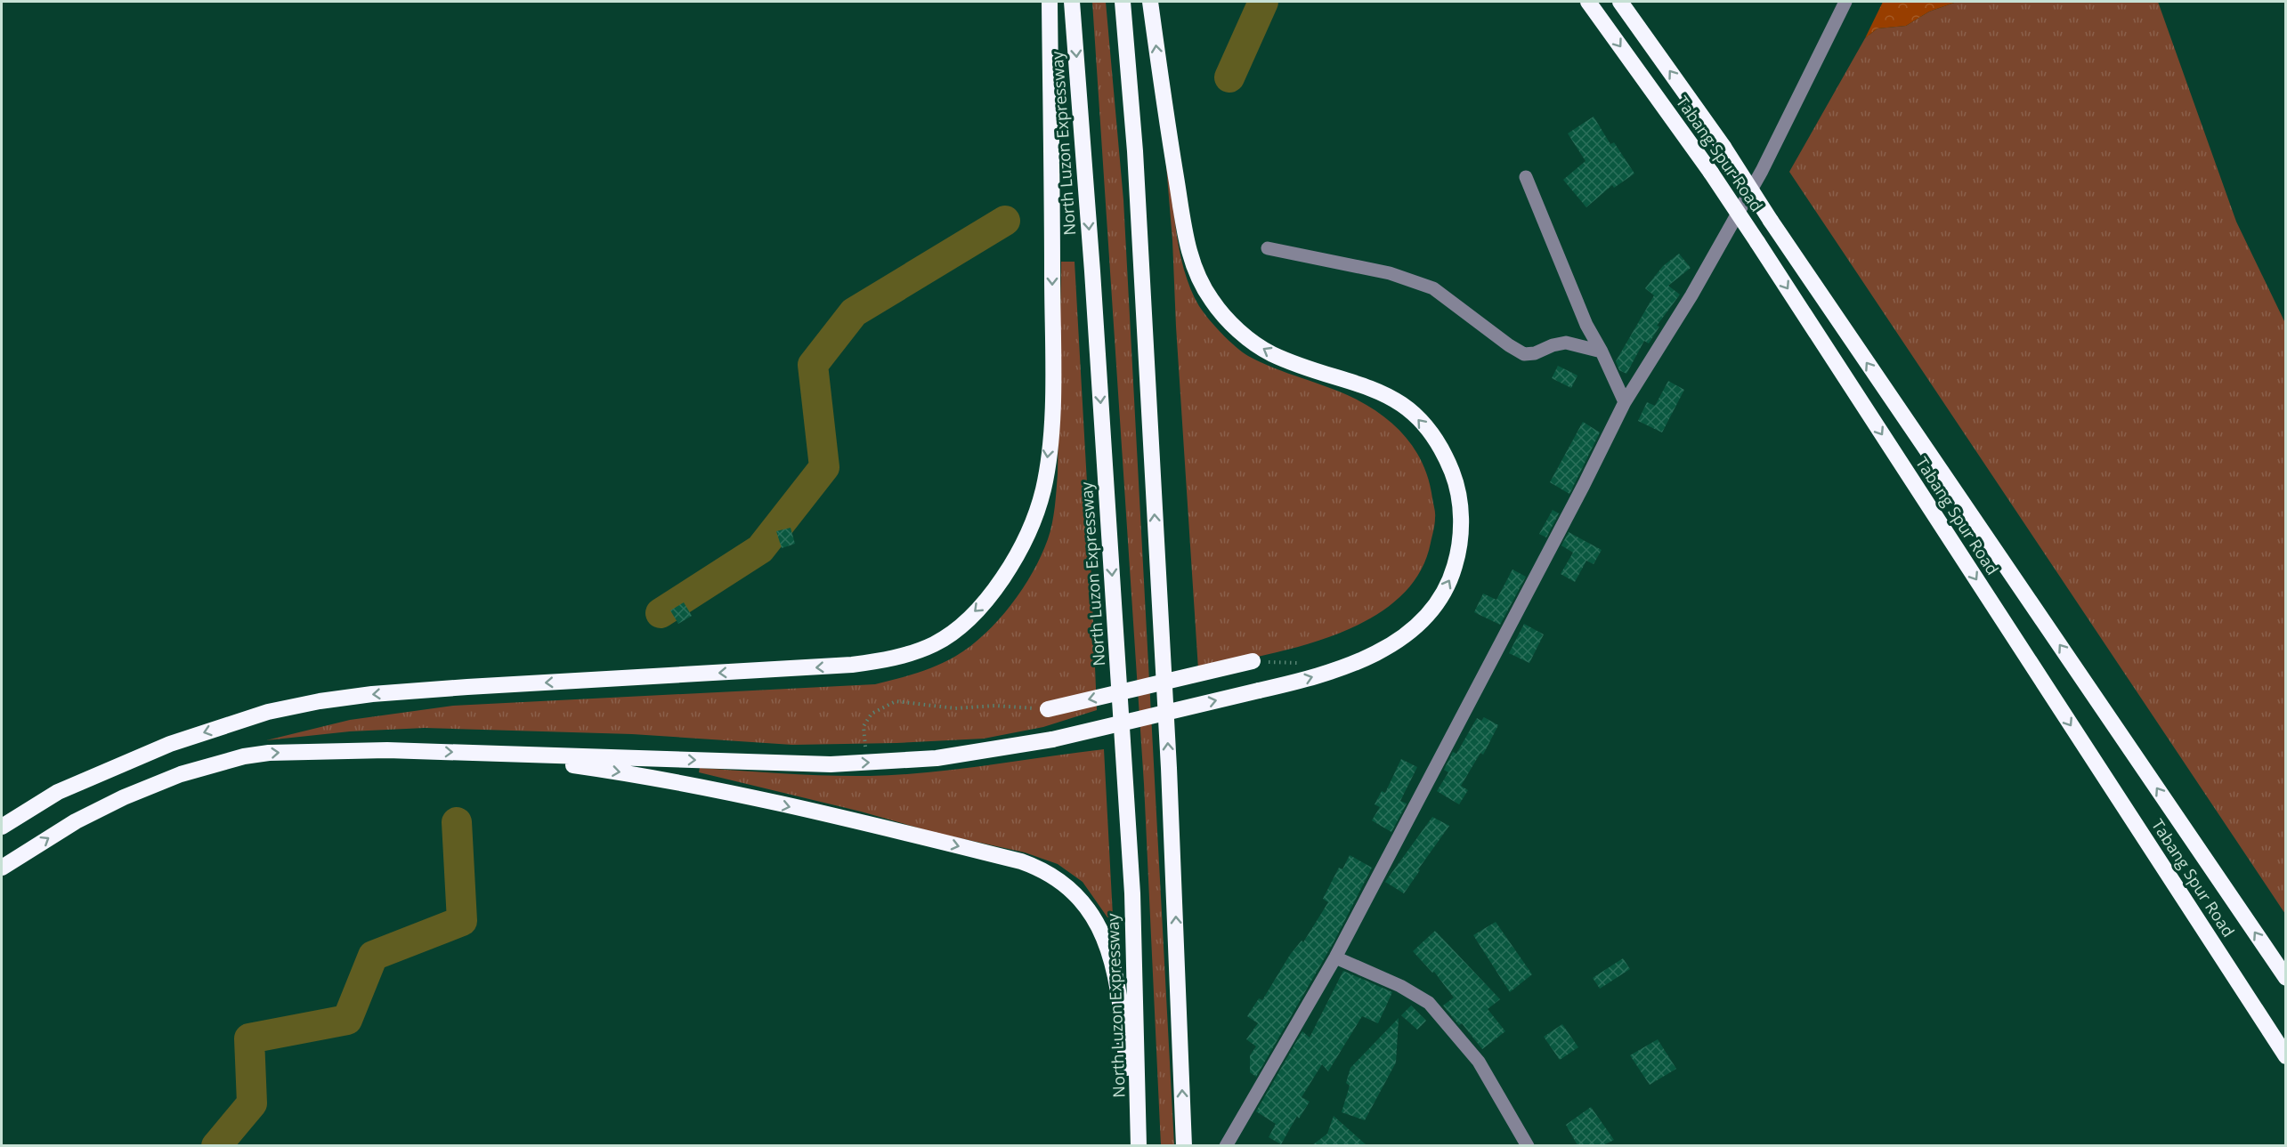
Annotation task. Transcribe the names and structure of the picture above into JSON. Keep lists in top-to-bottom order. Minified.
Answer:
{"streets":{"highway":["North Luzon Expressway","Tabang Spur Road"]}}
